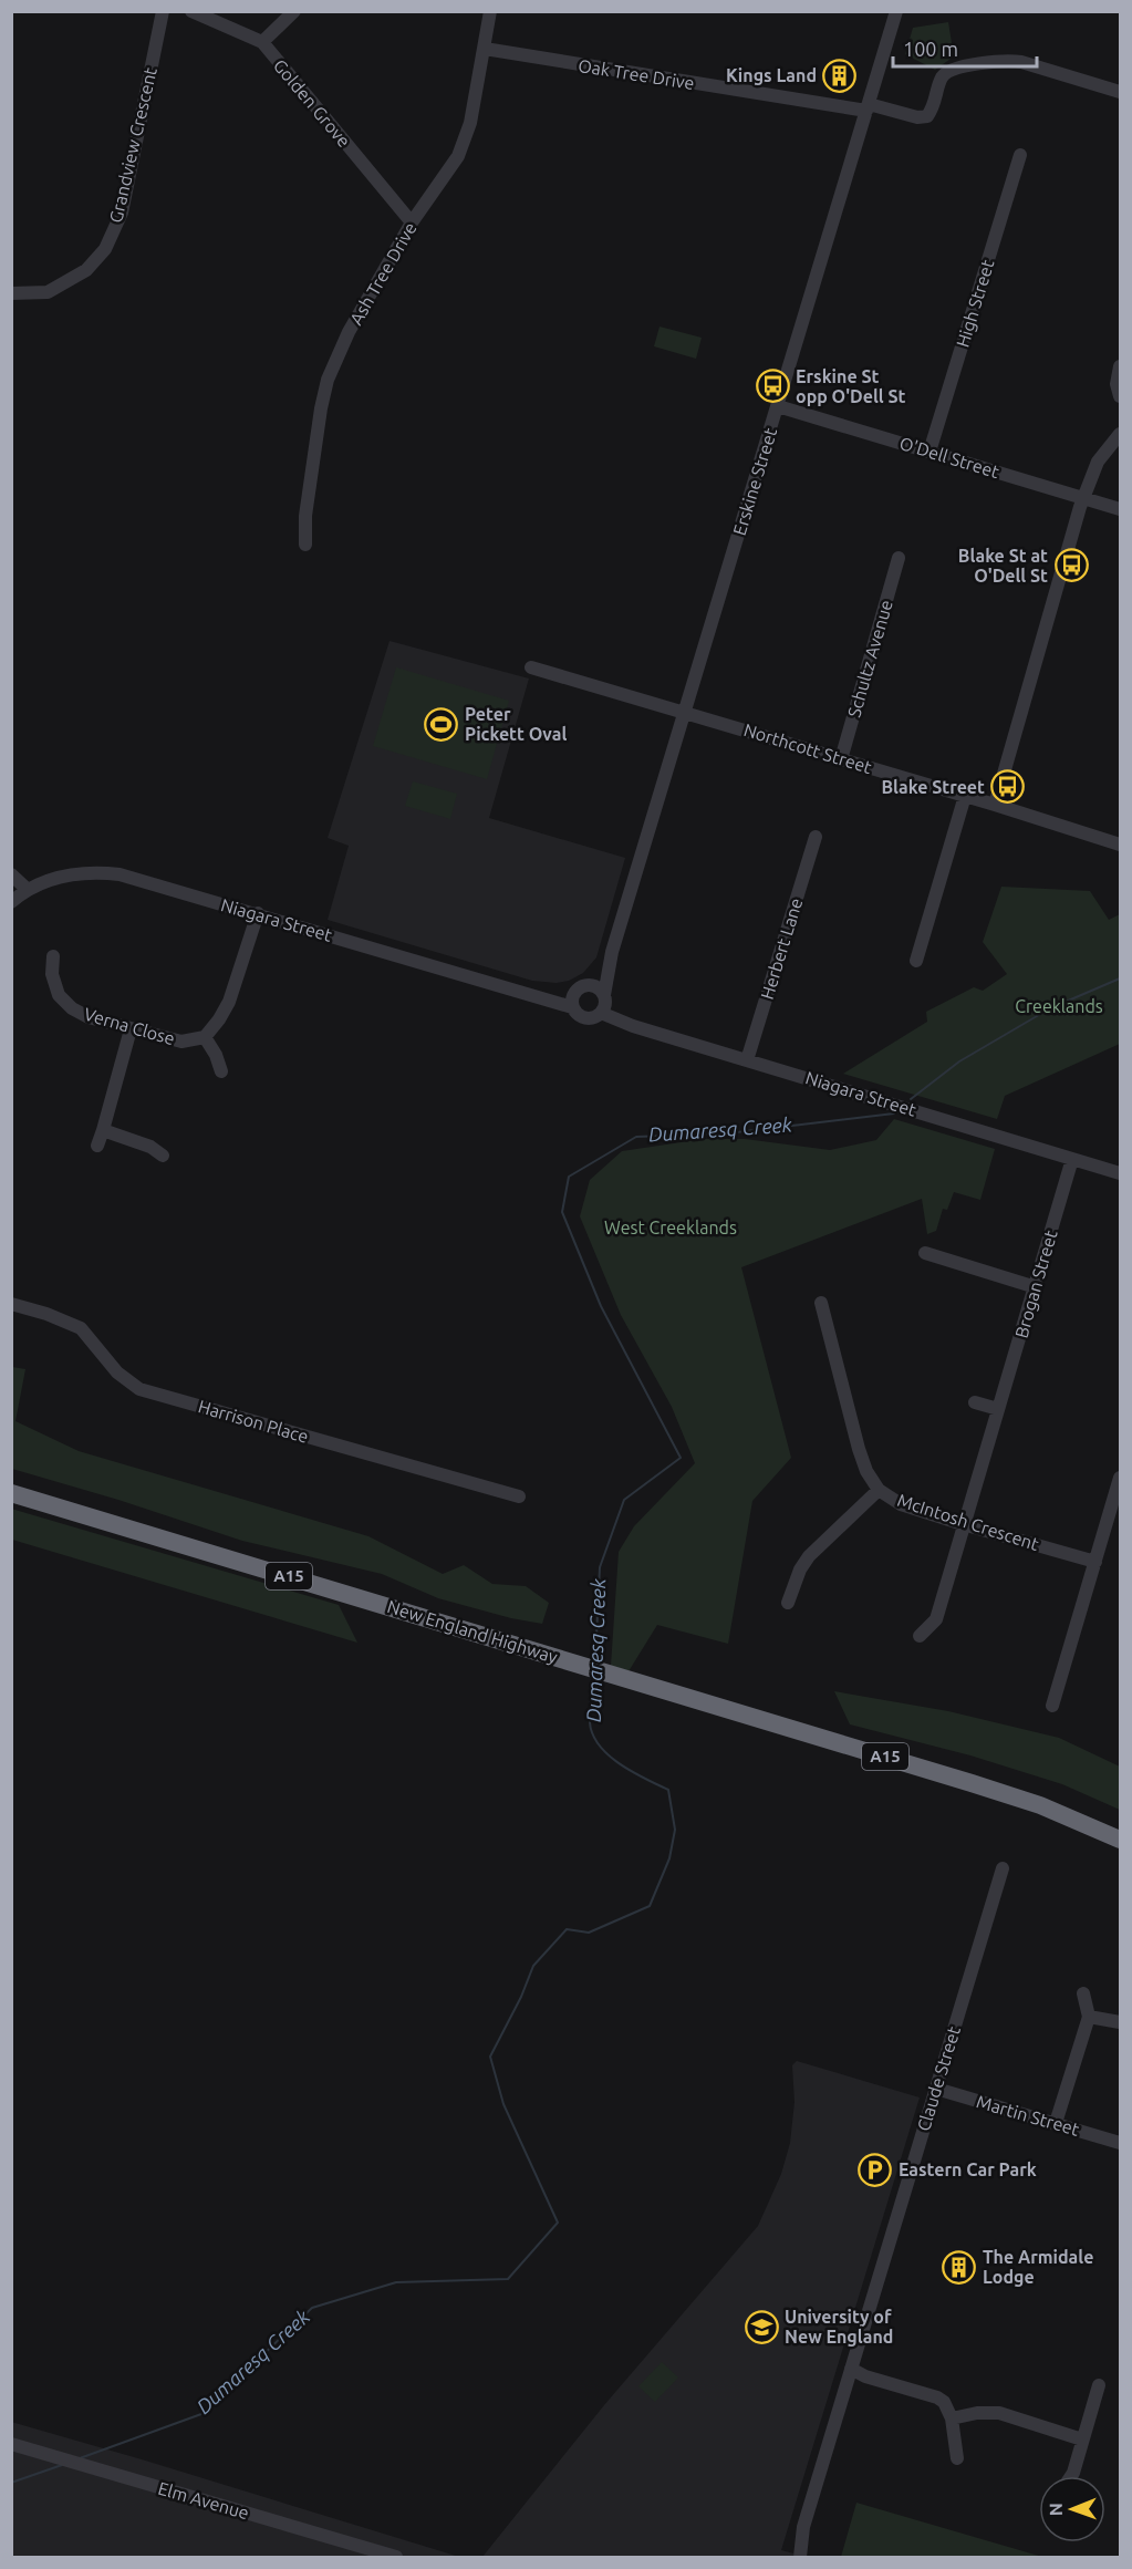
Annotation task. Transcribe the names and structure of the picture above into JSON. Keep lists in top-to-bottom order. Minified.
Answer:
{"streets":{"highway":["A15","New England Highway"],"street":["Oak Tree Drive","Golden Grove","Grandview Crescent","Ash Tree Drive","High Street","O'Dell Street","Erskine Street","Schultz Avenue","Northcott Street","Niagara Street","Herbert Lane","Verna Close","Brogan Street","Harrison Place","McIntosh Crescent","Claude Street","Martin Street","Elm Avenue"]},"crossings":[["Oak Tree Drive","Ash Tree Drive"],["Oak Tree Drive","Erskine Street"],["Golden Grove","Ash Tree Drive"],["High Street","O'Dell Street"],["O'Dell Street","Erskine Street"],["Erskine Street","Northcott Street"],["Erskine Street","Niagara Street"],["Schultz Avenue","Northcott Street"],["Niagara Street","Herbert Lane"],["Niagara Street","Brogan Street"],["Brogan Street","McIntosh Crescent"],["Claude Street","Martin Street"]],"water":["Dumaresq Creek"],"parks":["Creeklands","West Creeklands"],"places":{"building":["Kings Land","The Armidale Lodge"],"bus stop":["Erskine St opp O'Dell St","Blake St at O'Dell St","Blake Street"],"sports":["Peter Pickett Oval"],"parking":["Eastern Car Park"],"school or university":["University of New England"]},"scale_bar":"100 m","north":"left"}
